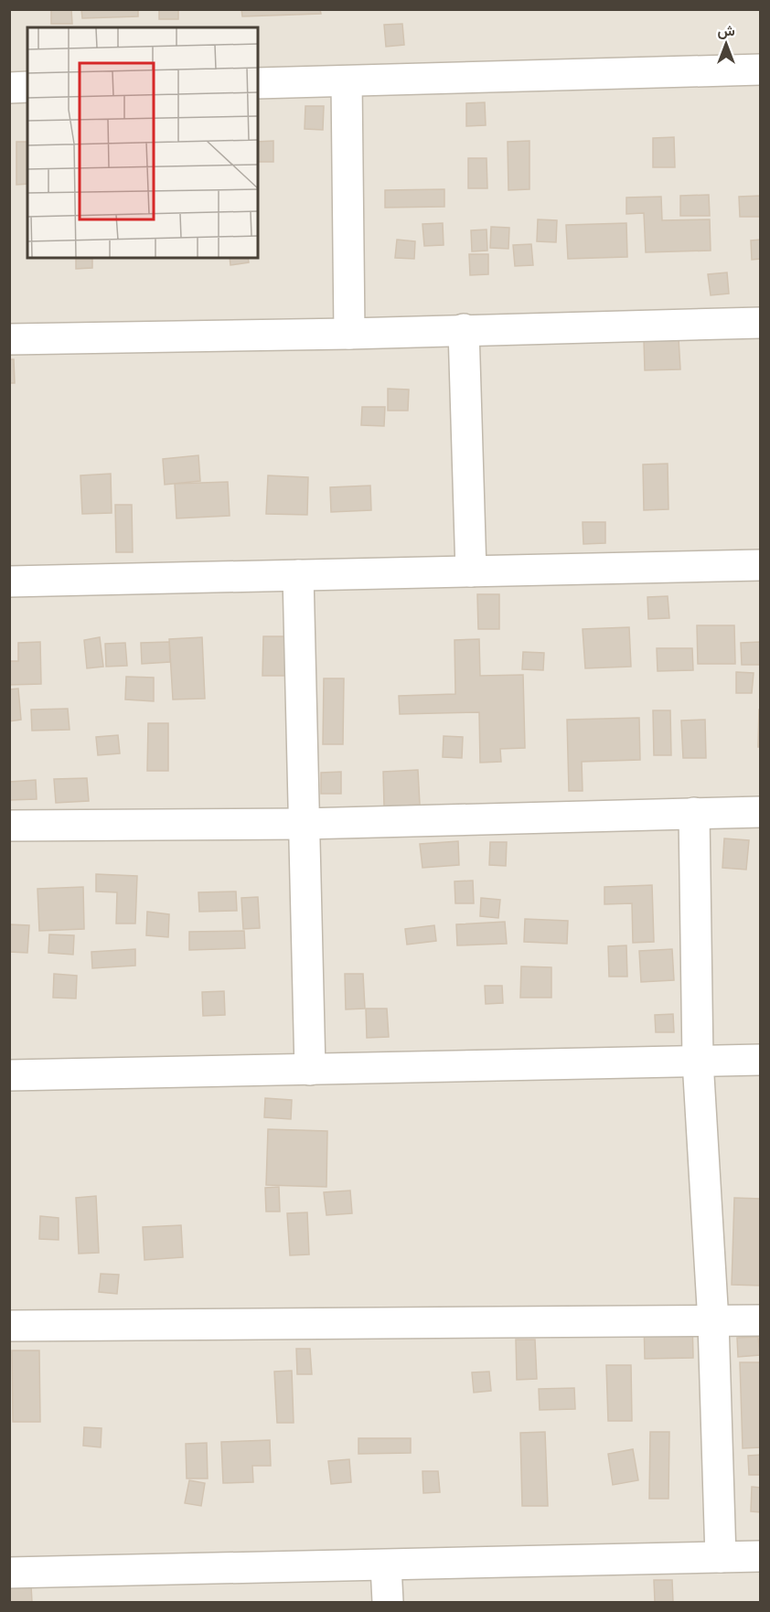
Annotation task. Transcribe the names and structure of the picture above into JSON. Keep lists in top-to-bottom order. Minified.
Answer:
{"north":"top"}
